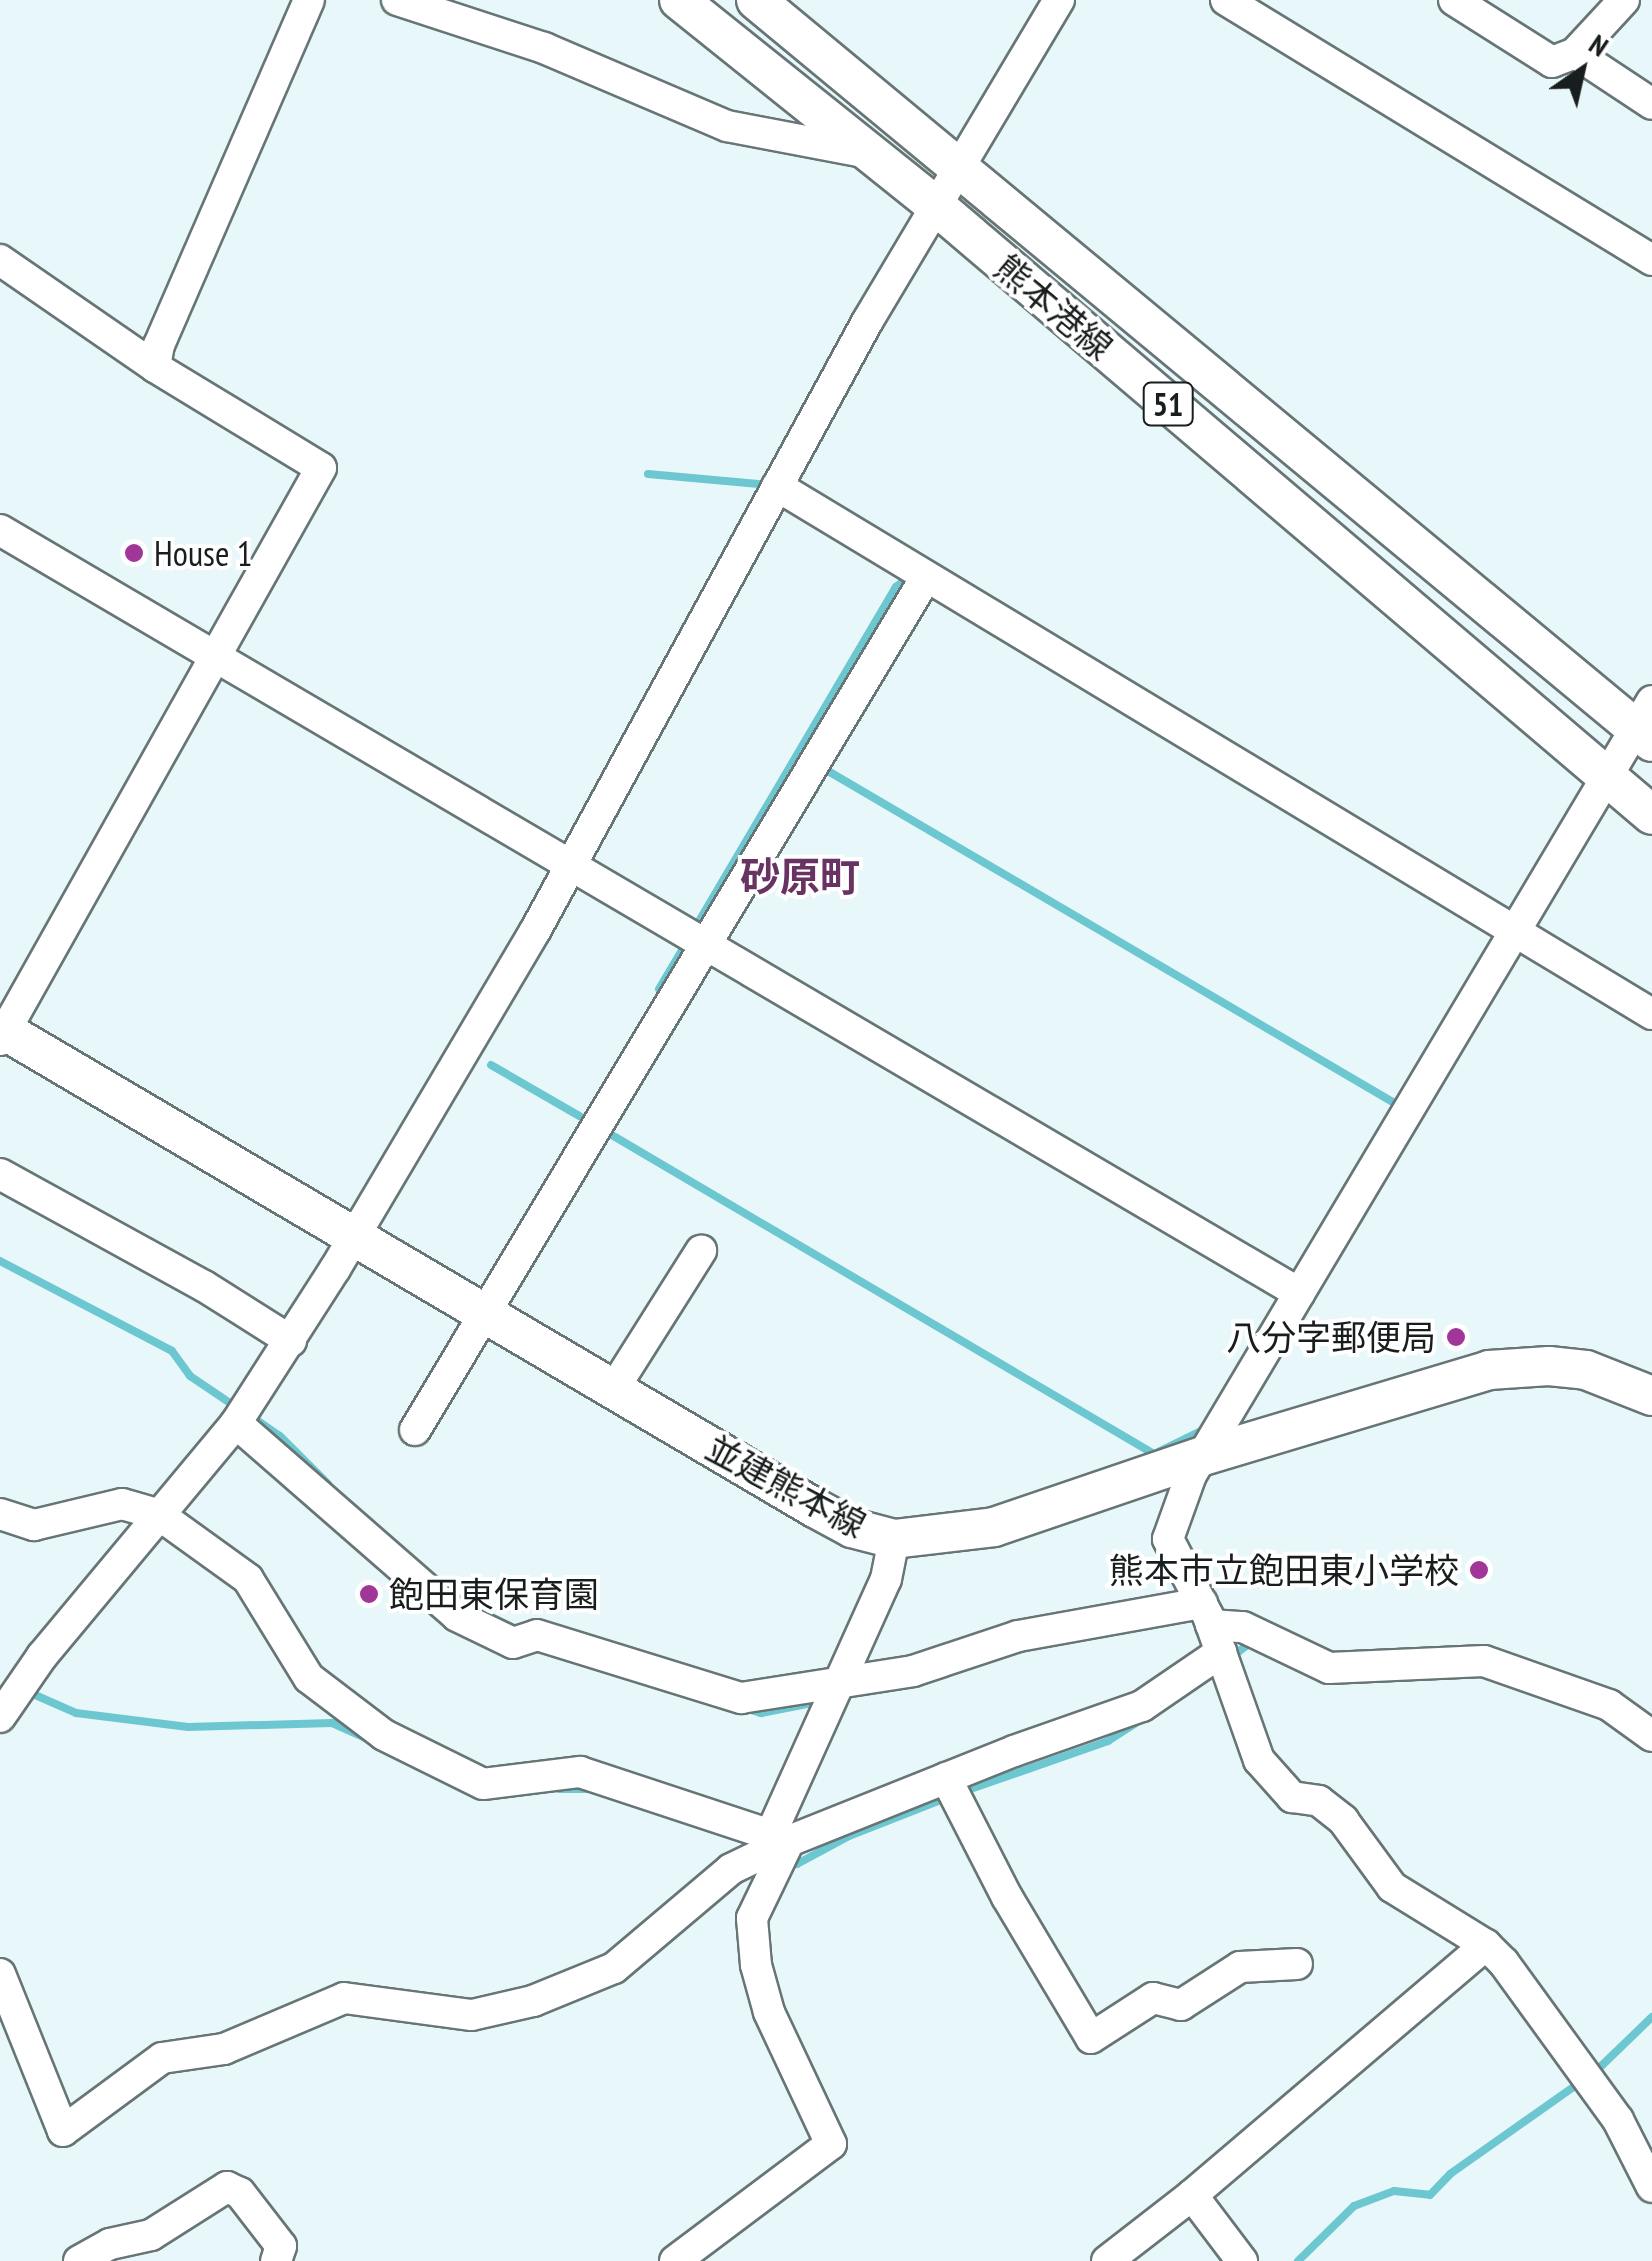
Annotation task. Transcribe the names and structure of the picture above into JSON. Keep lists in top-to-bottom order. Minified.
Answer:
{"streets":{"main road":["熊本港線","51","並建熊本線"]},"districts":["砂原町"],"places":["House 1","八分字郵便局","熊本市立飽田東小学校","飽田東保育園"],"north":"top right"}
